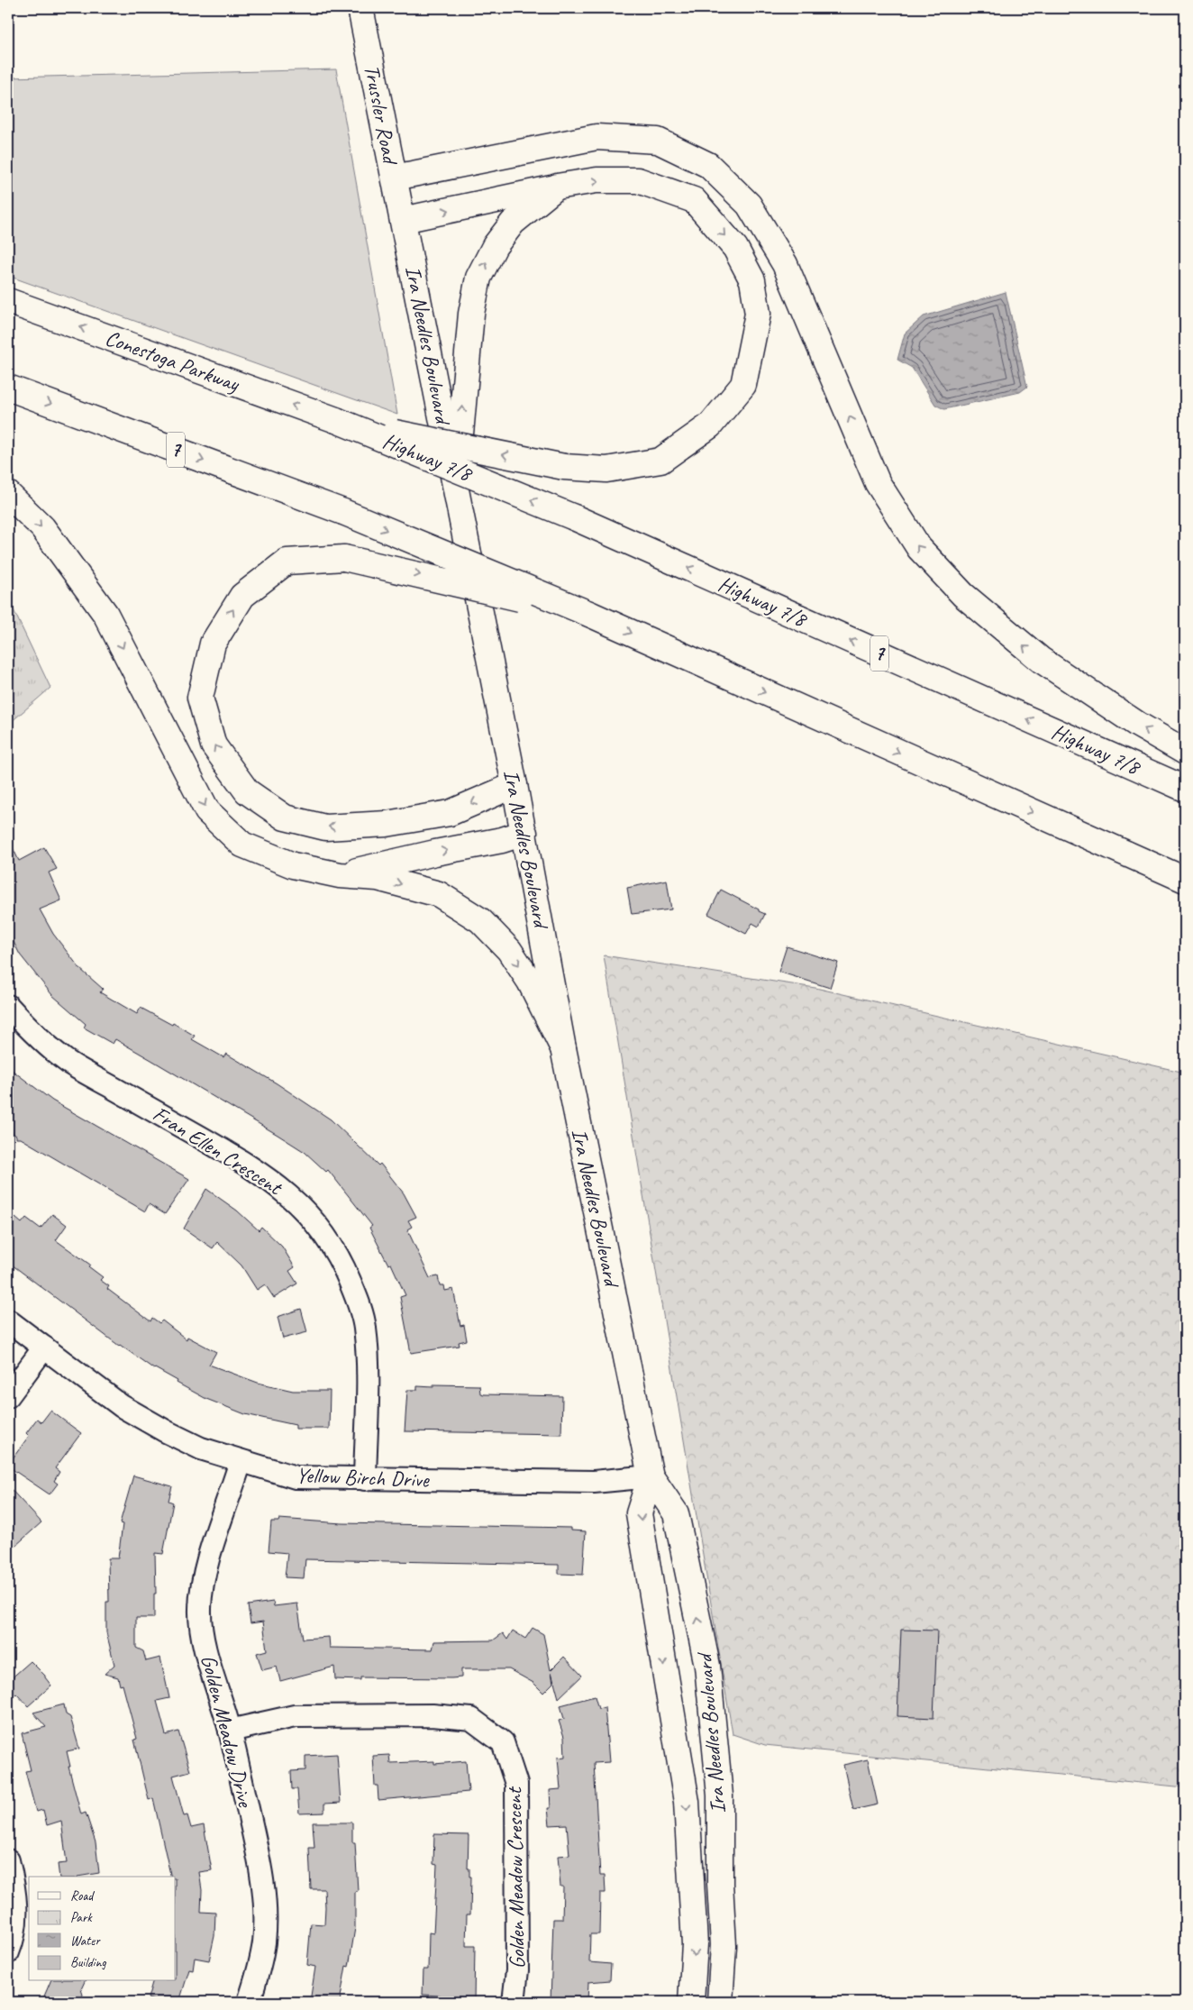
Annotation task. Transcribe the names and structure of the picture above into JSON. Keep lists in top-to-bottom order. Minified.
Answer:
{"streets":{"main road":["Trussler Road","Ira Needles Boulevard","Conestoga Parkway","7","Highway 7/8"],"street":["Fran Ellen Crescent","Yellow Birch Drive","Golden Meadow Drive","Golden Meadow Crescent"]},"crossings":[["Trussler Road","Ira Needles Boulevard"],["Ira Needles Boulevard","Yellow Birch Drive"],["Conestoga Parkway","Highway 7/8"],["Fran Ellen Crescent","Yellow Birch Drive"],["Yellow Birch Drive","Golden Meadow Drive"],["Golden Meadow Drive","Golden Meadow Crescent"]],"legend":["Road","Park","Water","Building"]}
